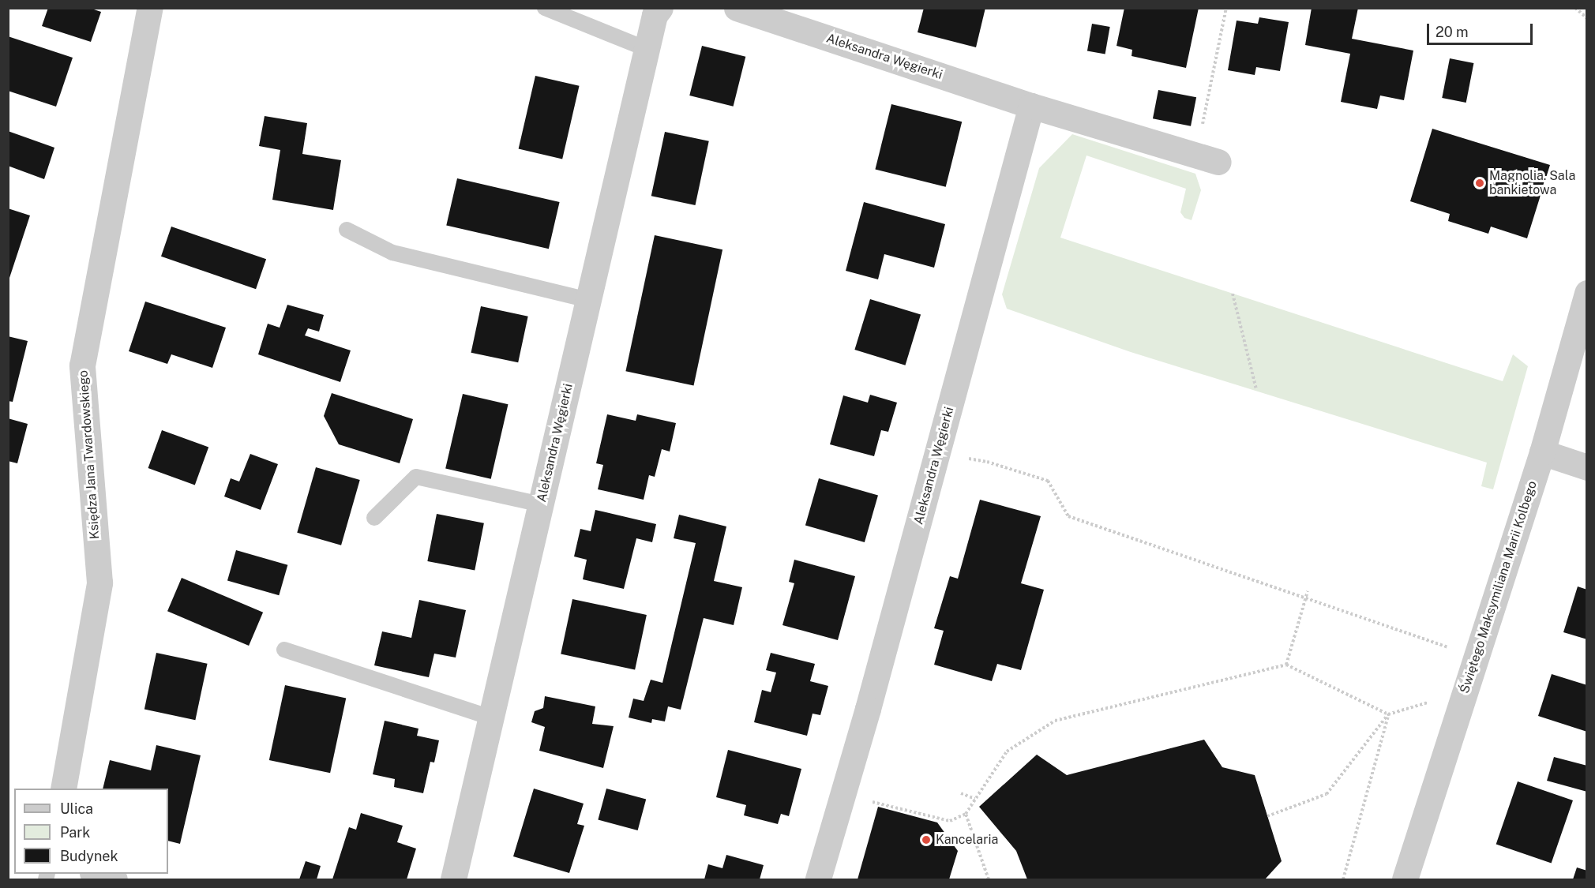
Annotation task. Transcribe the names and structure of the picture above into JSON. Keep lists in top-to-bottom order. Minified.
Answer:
{"streets":{"street":["Aleksandra Węgierki","Księdza Jana Twardowskiego","Świętego Maksymiliana Marii Kolbego"]},"places":["Magnolia. Sala bankietowa","Kancelaria"],"legend":["Ulica","Park","Budynek"],"scale_bar":"20 m"}
